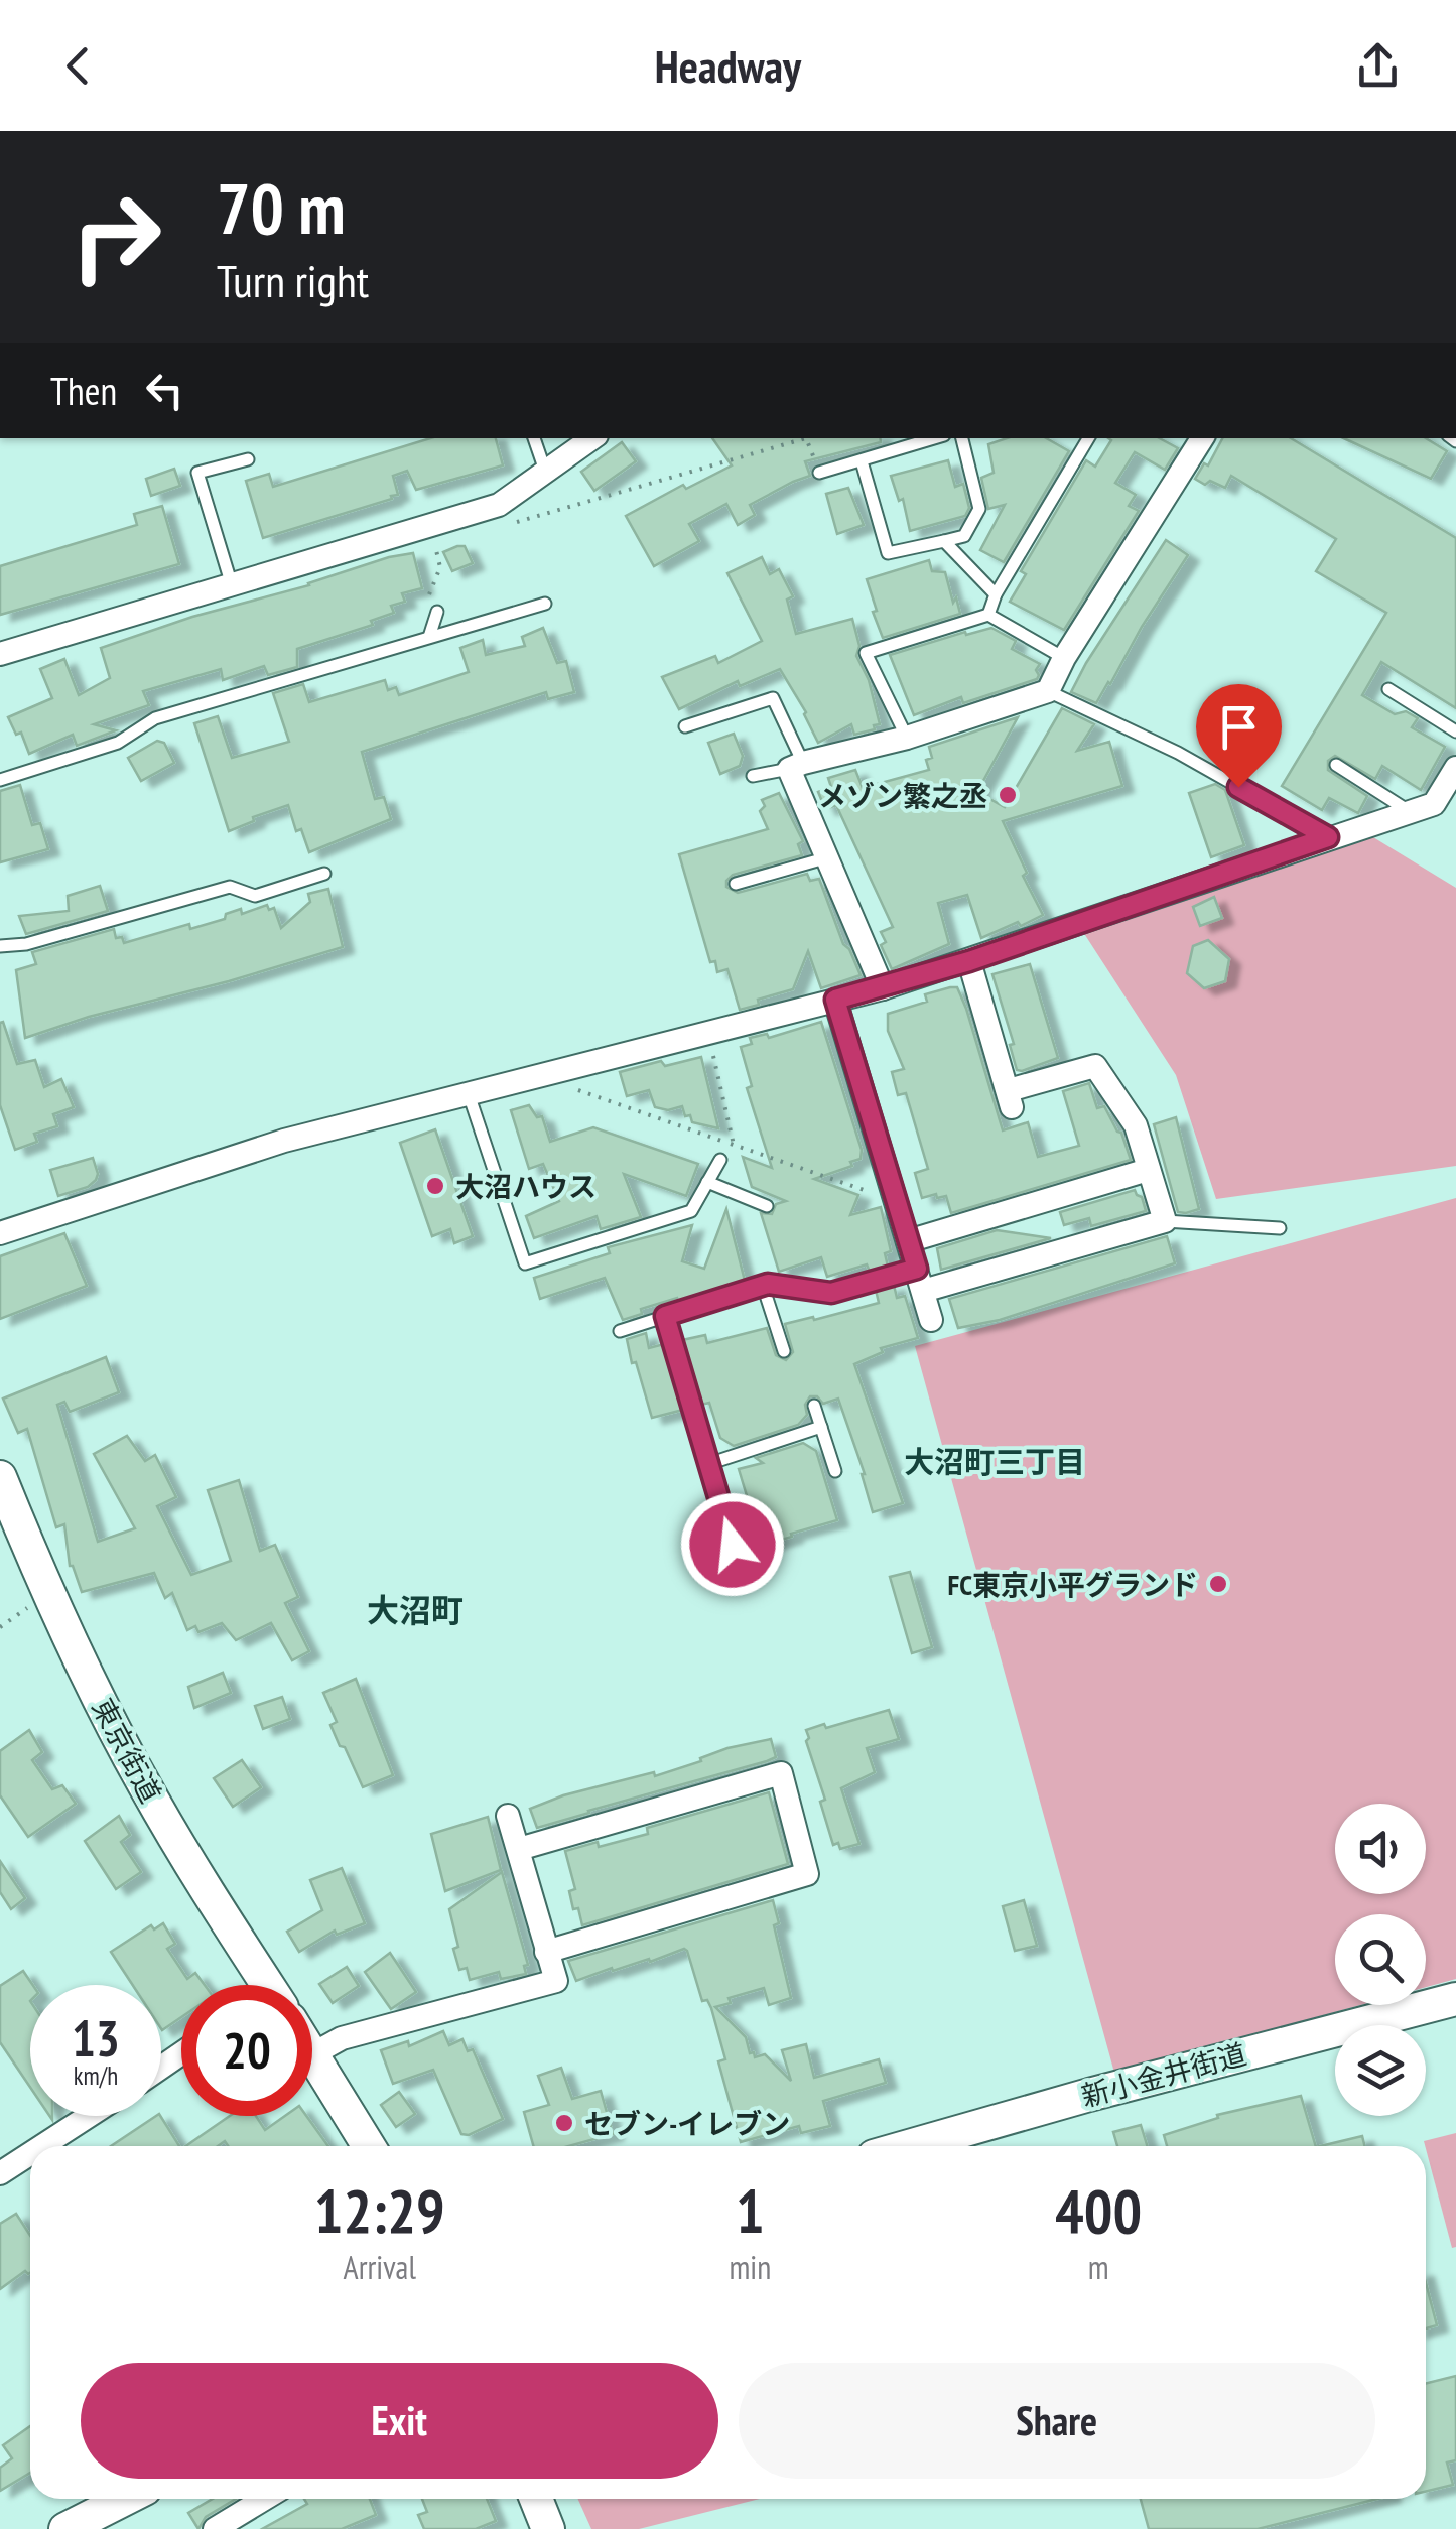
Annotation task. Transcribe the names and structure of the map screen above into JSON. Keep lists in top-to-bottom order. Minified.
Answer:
{"streets":{"main road":["東京街道","新小金井街道"]},"districts":["大沼町三丁目","大沼町"],"places":["メゾン繁之丞","大沼ハウス","FC東京小平グランド","セブン-イレブン"],"page":{"header":"Headway","turn":["70 m","Turn right"],"then":"Then","speed":"13 km/h","limit":"20","eta":["12:29","Arrival","1","min","400","m"],"buttons":["Exit","Share"]}}
